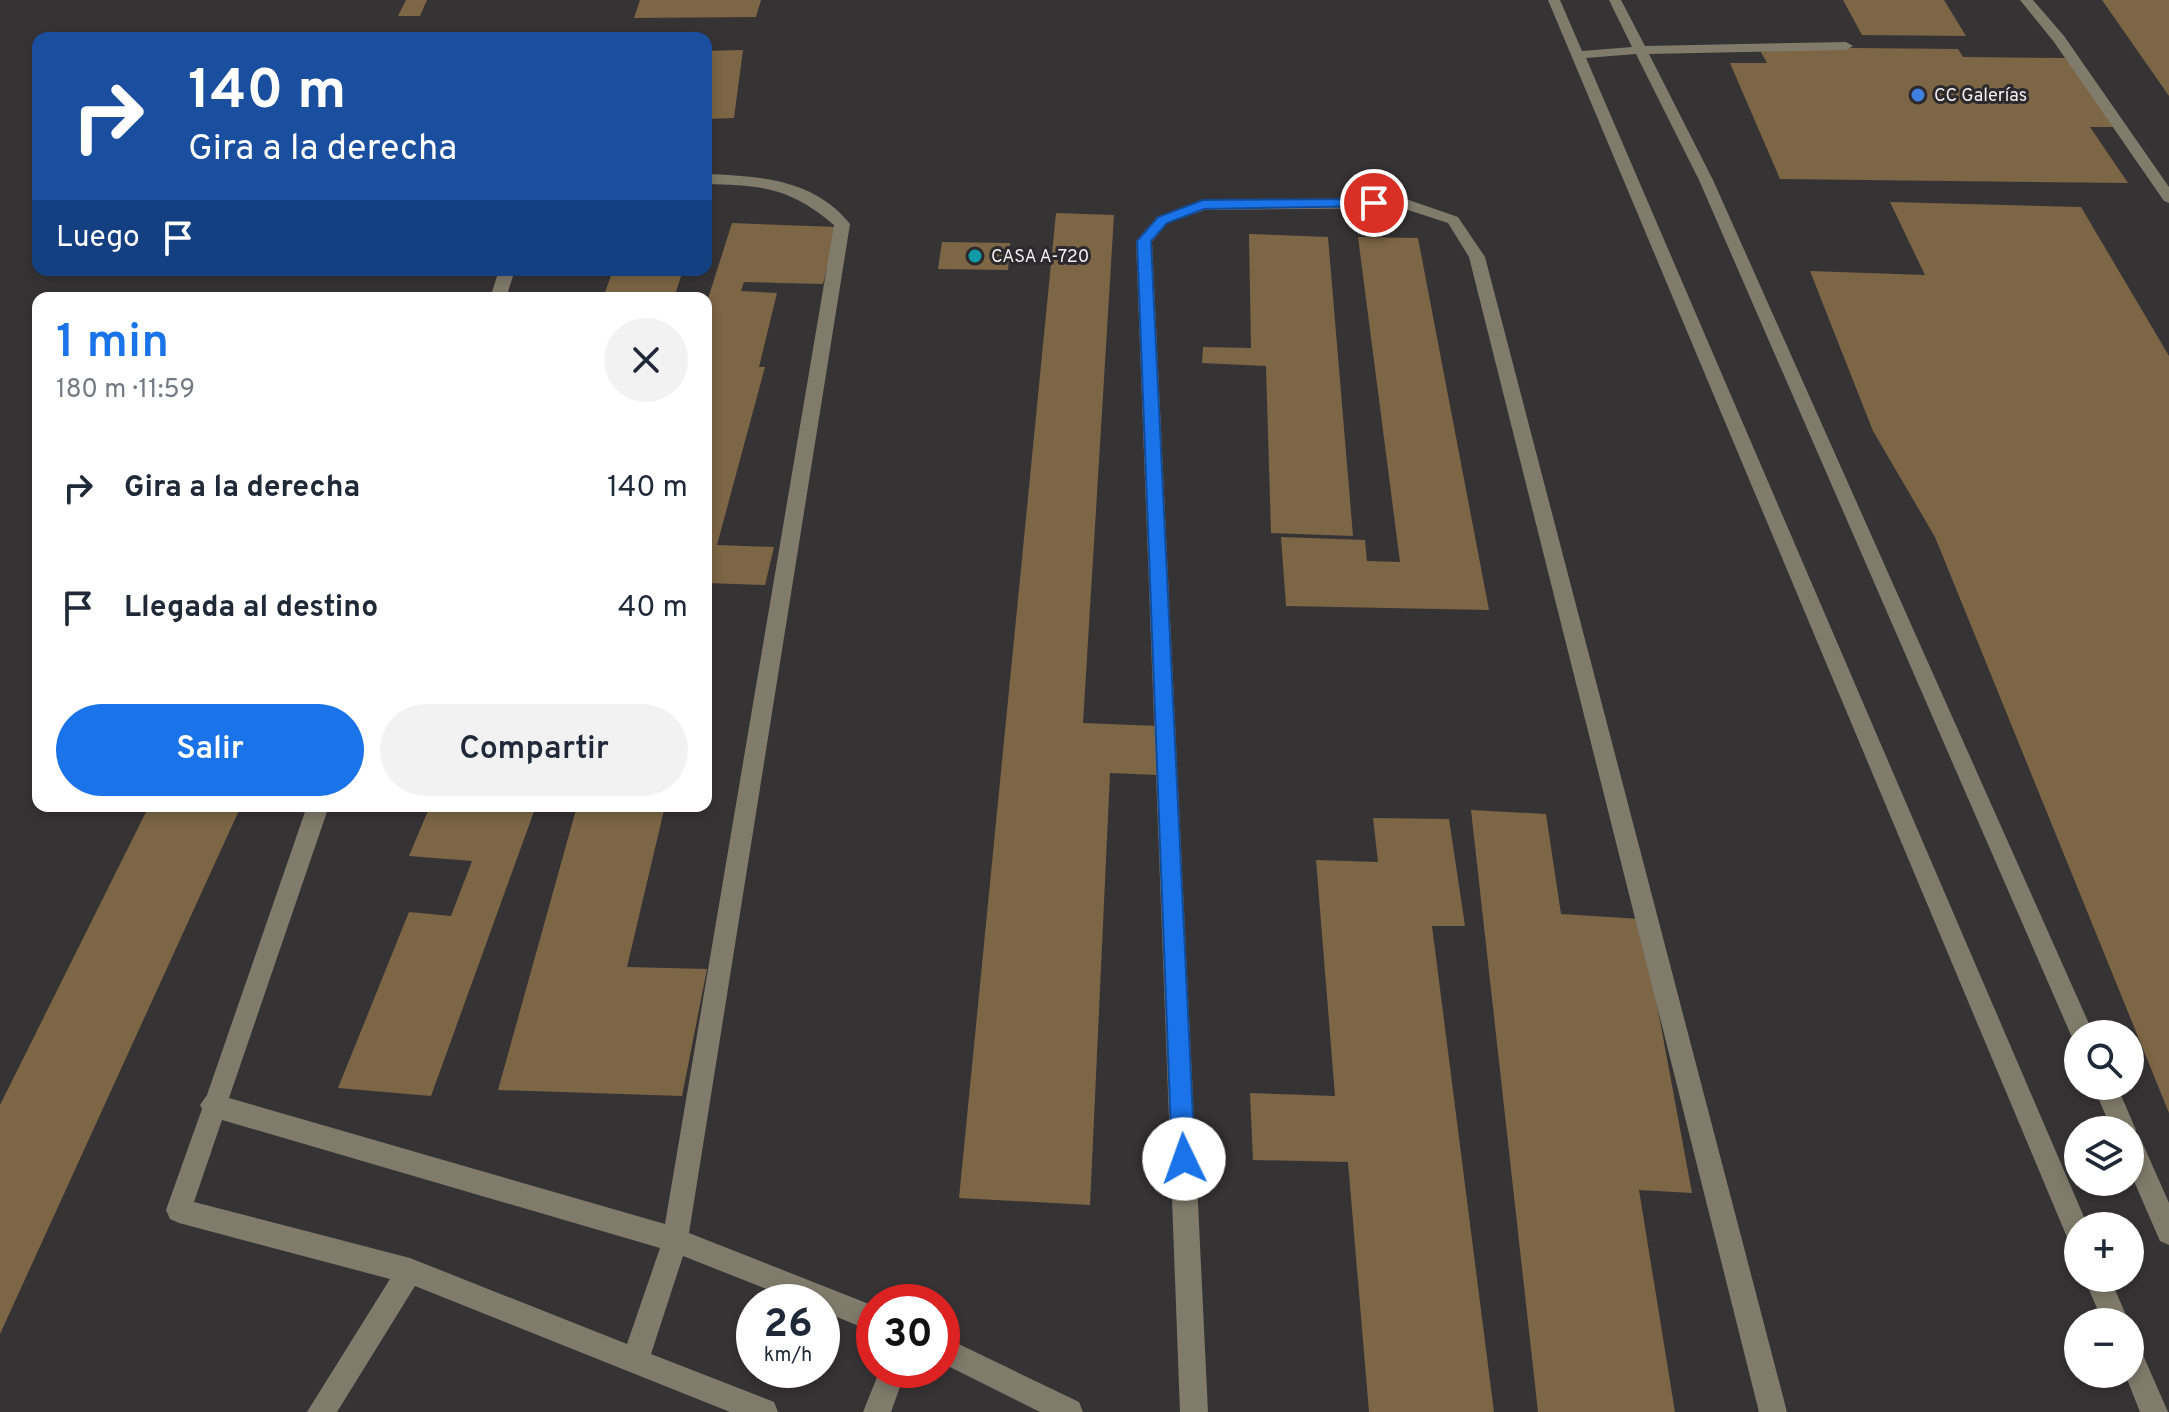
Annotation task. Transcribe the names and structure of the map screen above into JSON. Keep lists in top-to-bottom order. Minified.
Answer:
{"places":["CC Galerías","CASA A-720"],"page":{"turn":["140 m","Gira a la derecha"],"then":"Luego","heading":["1 min","180 m · 11:59"],"list":[{"name":"Gira a la derecha","value":"140 m"},{"name":"Llegada al destino","value":"40 m"}],"buttons":["Salir","Compartir"],"map_buttons":["+","−"],"speed":"26 km/h","limit":"30"}}
